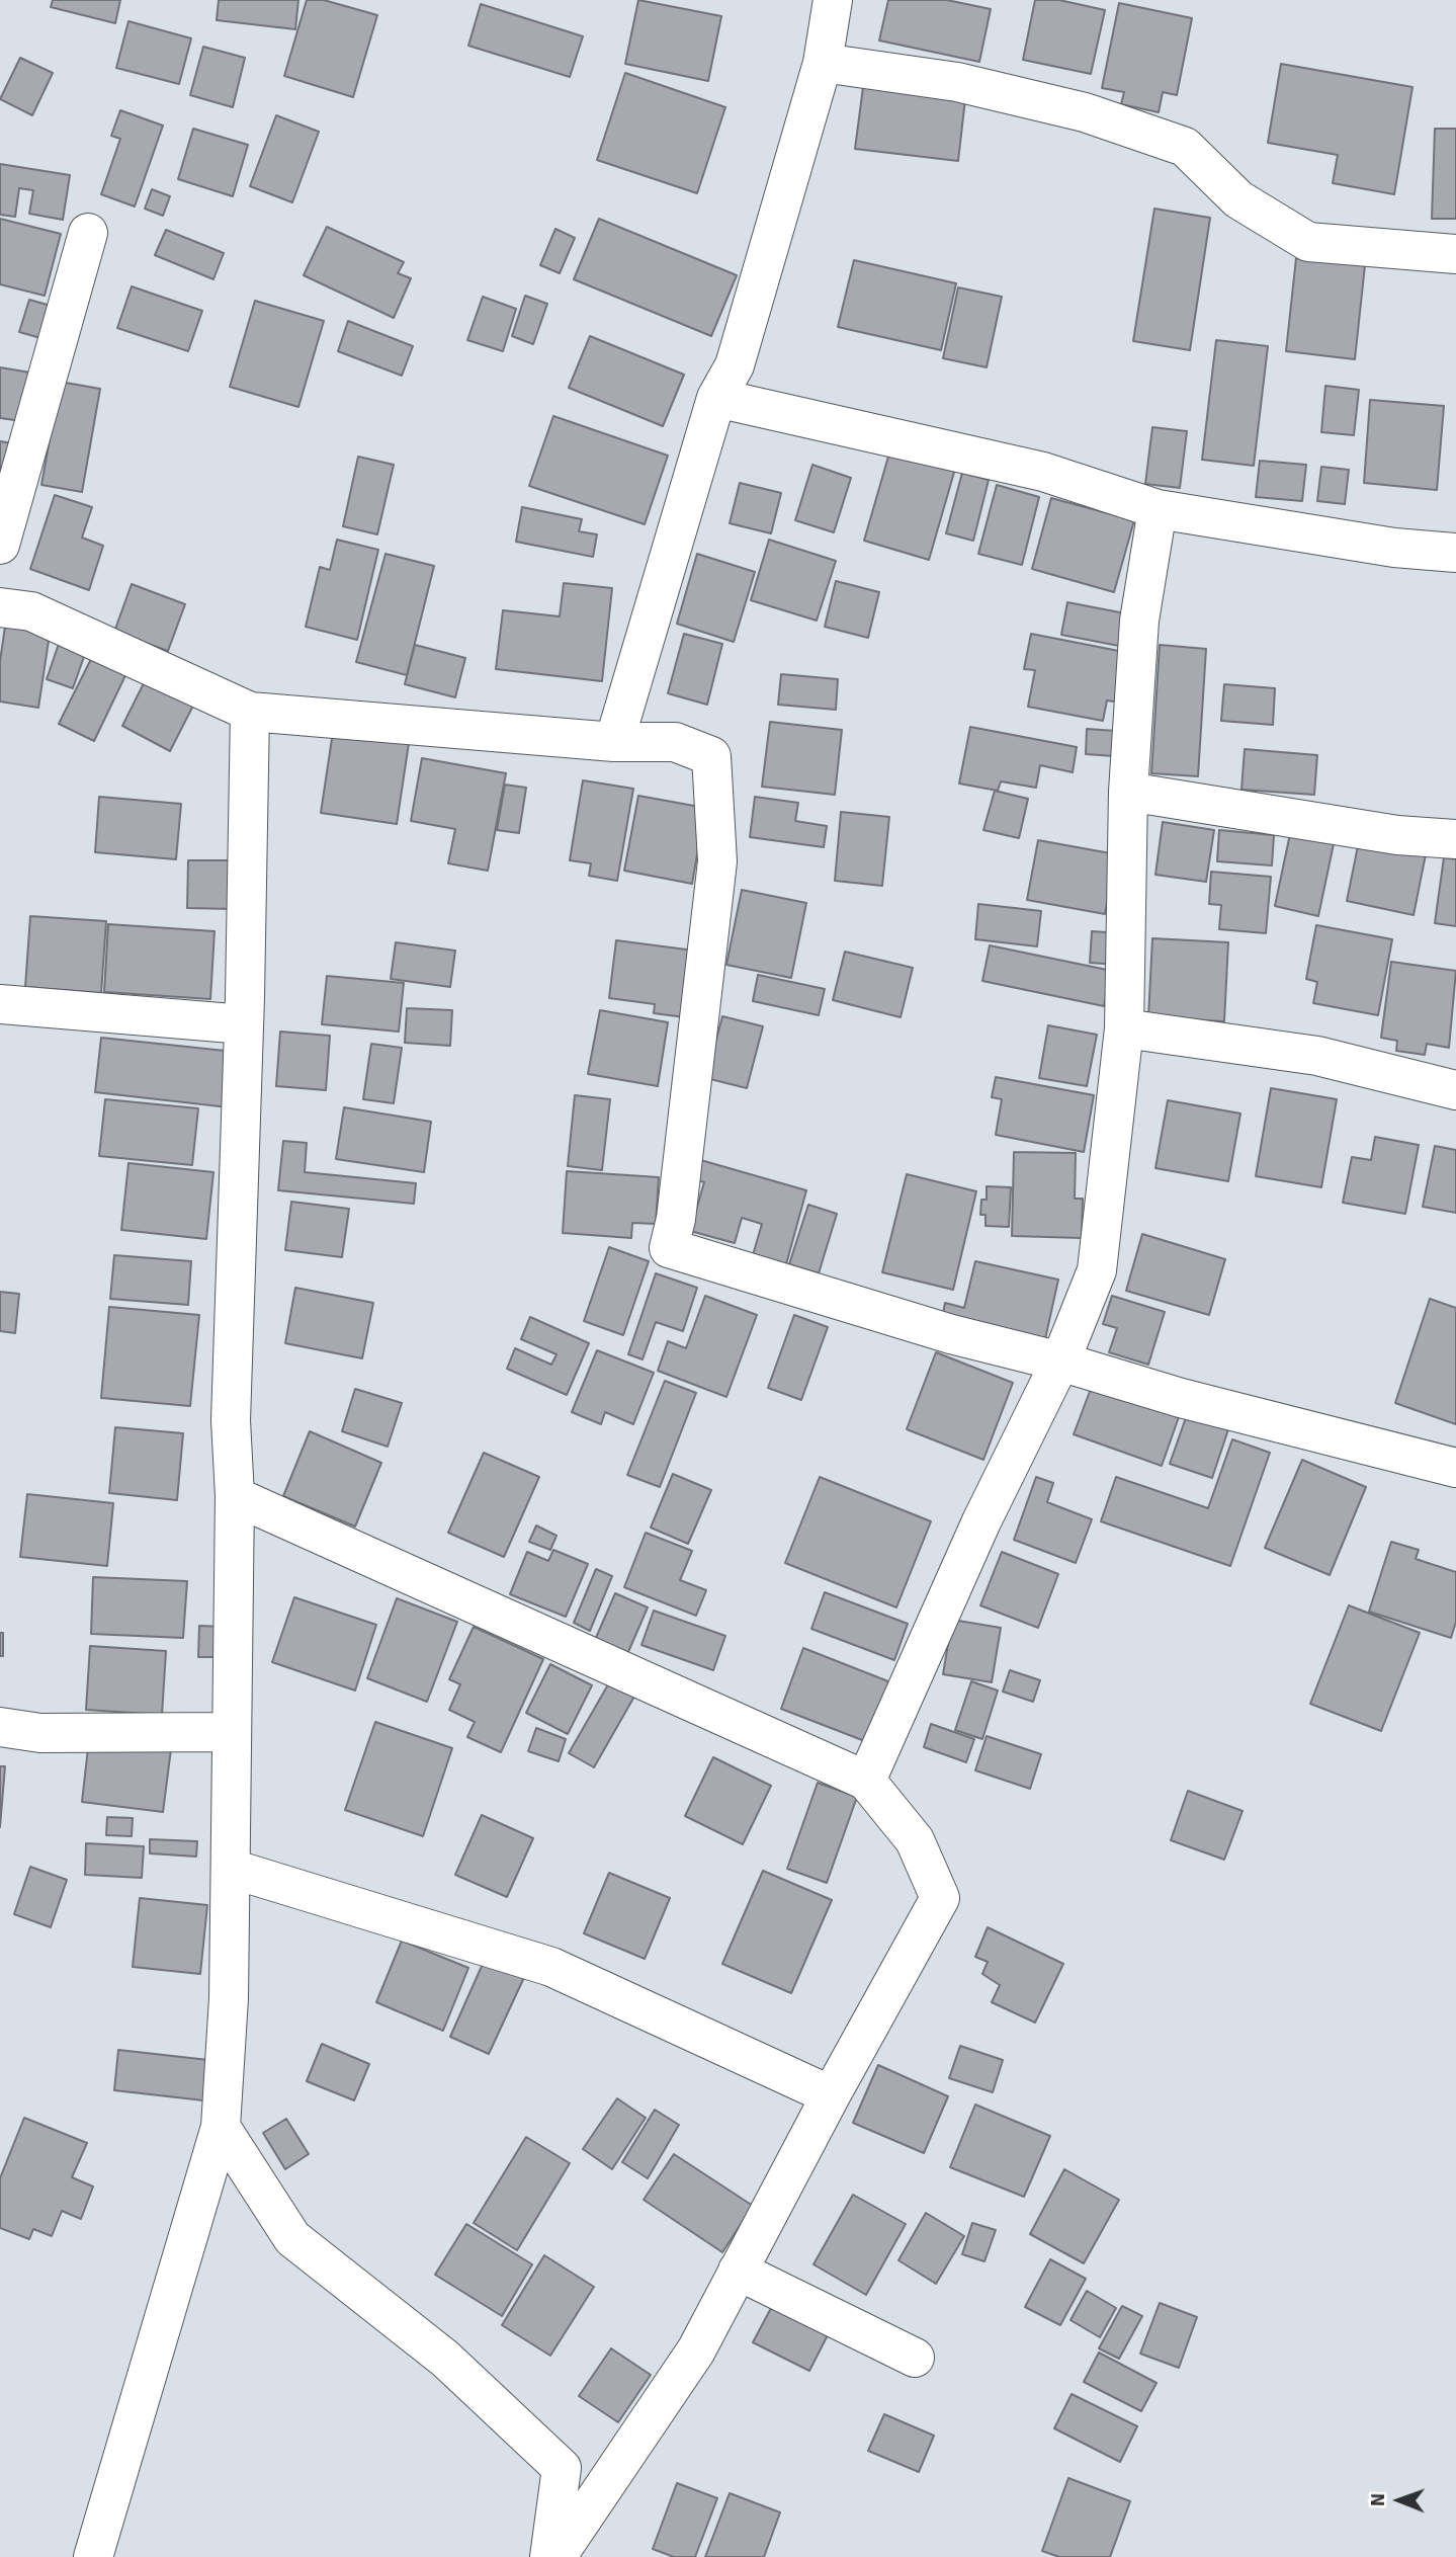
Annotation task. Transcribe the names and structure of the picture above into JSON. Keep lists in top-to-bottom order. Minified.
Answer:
{"north":"left"}
